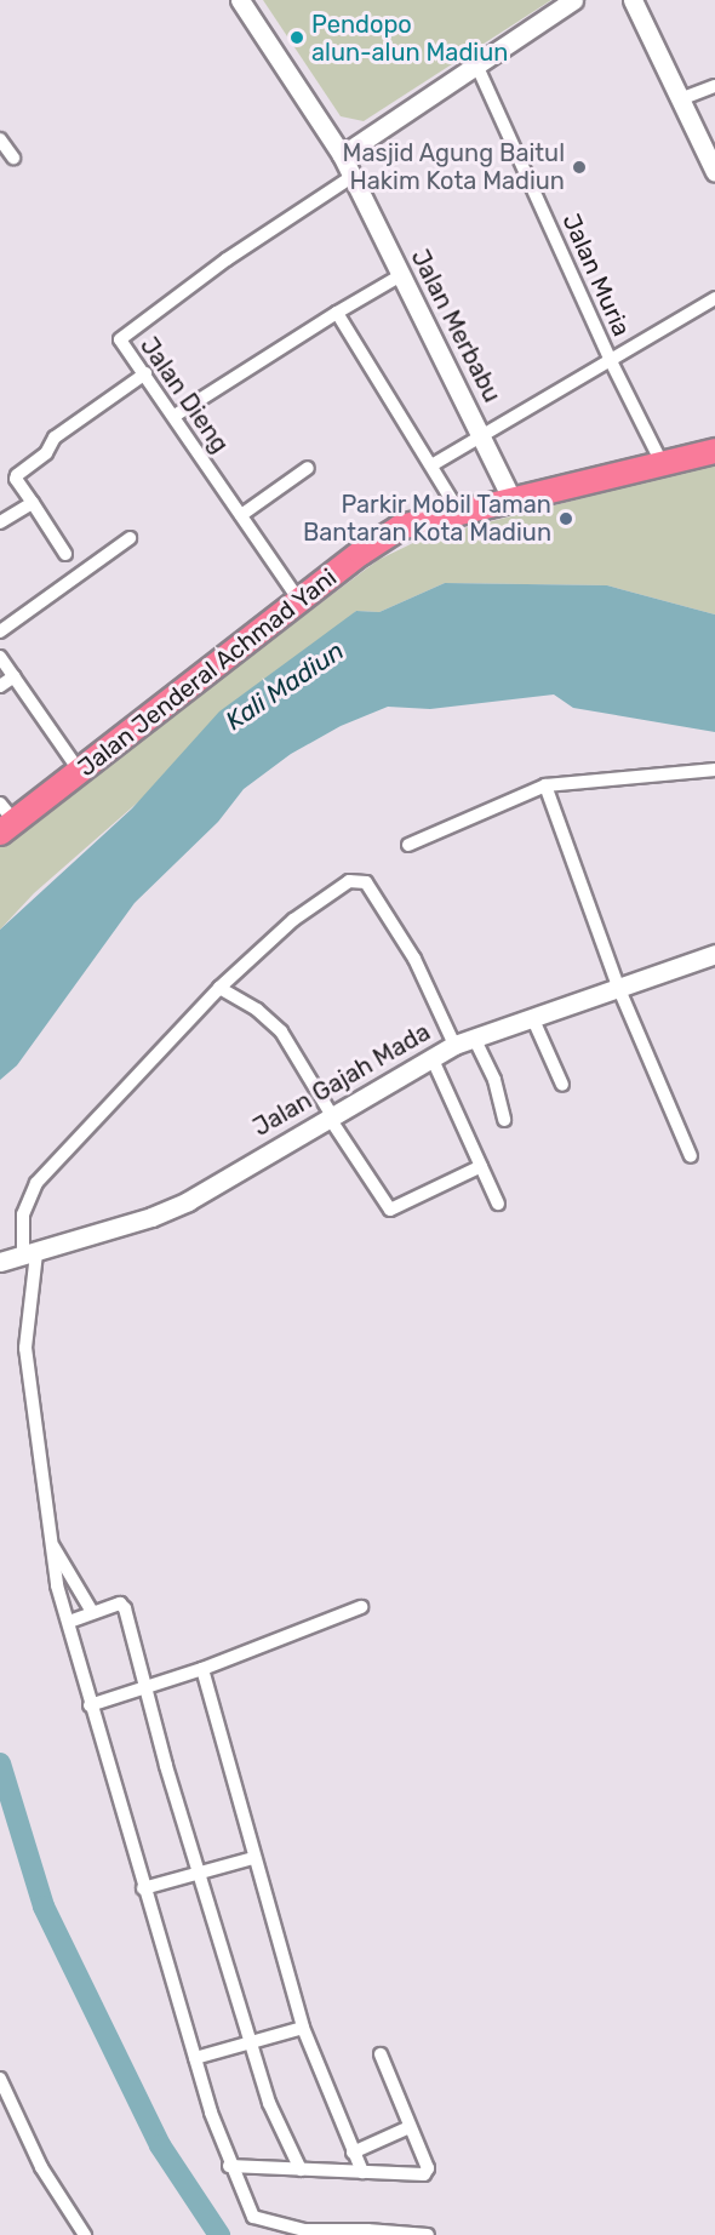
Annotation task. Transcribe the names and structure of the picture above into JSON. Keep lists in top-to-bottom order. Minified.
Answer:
{"streets":{"highway":["Jalan Jenderal Achmad Yani"],"street":["Jalan Muria","Jalan Merbabu","Jalan Dieng","Jalan Gajah Mada"]},"crossings":[["Jalan Muria","Jalan Jenderal Achmad Yani"],["Jalan Merbabu","Jalan Dieng"],["Jalan Merbabu","Jalan Jenderal Achmad Yani"],["Jalan Dieng","Jalan Jenderal Achmad Yani"]],"water":["Kali Madiun"],"places":["Pendopo alun-alun Madiun","Masjid Agung Baitul Hakim Kota Madiun","Parkir Mobil Taman Bantaran Kota Madiun"]}
